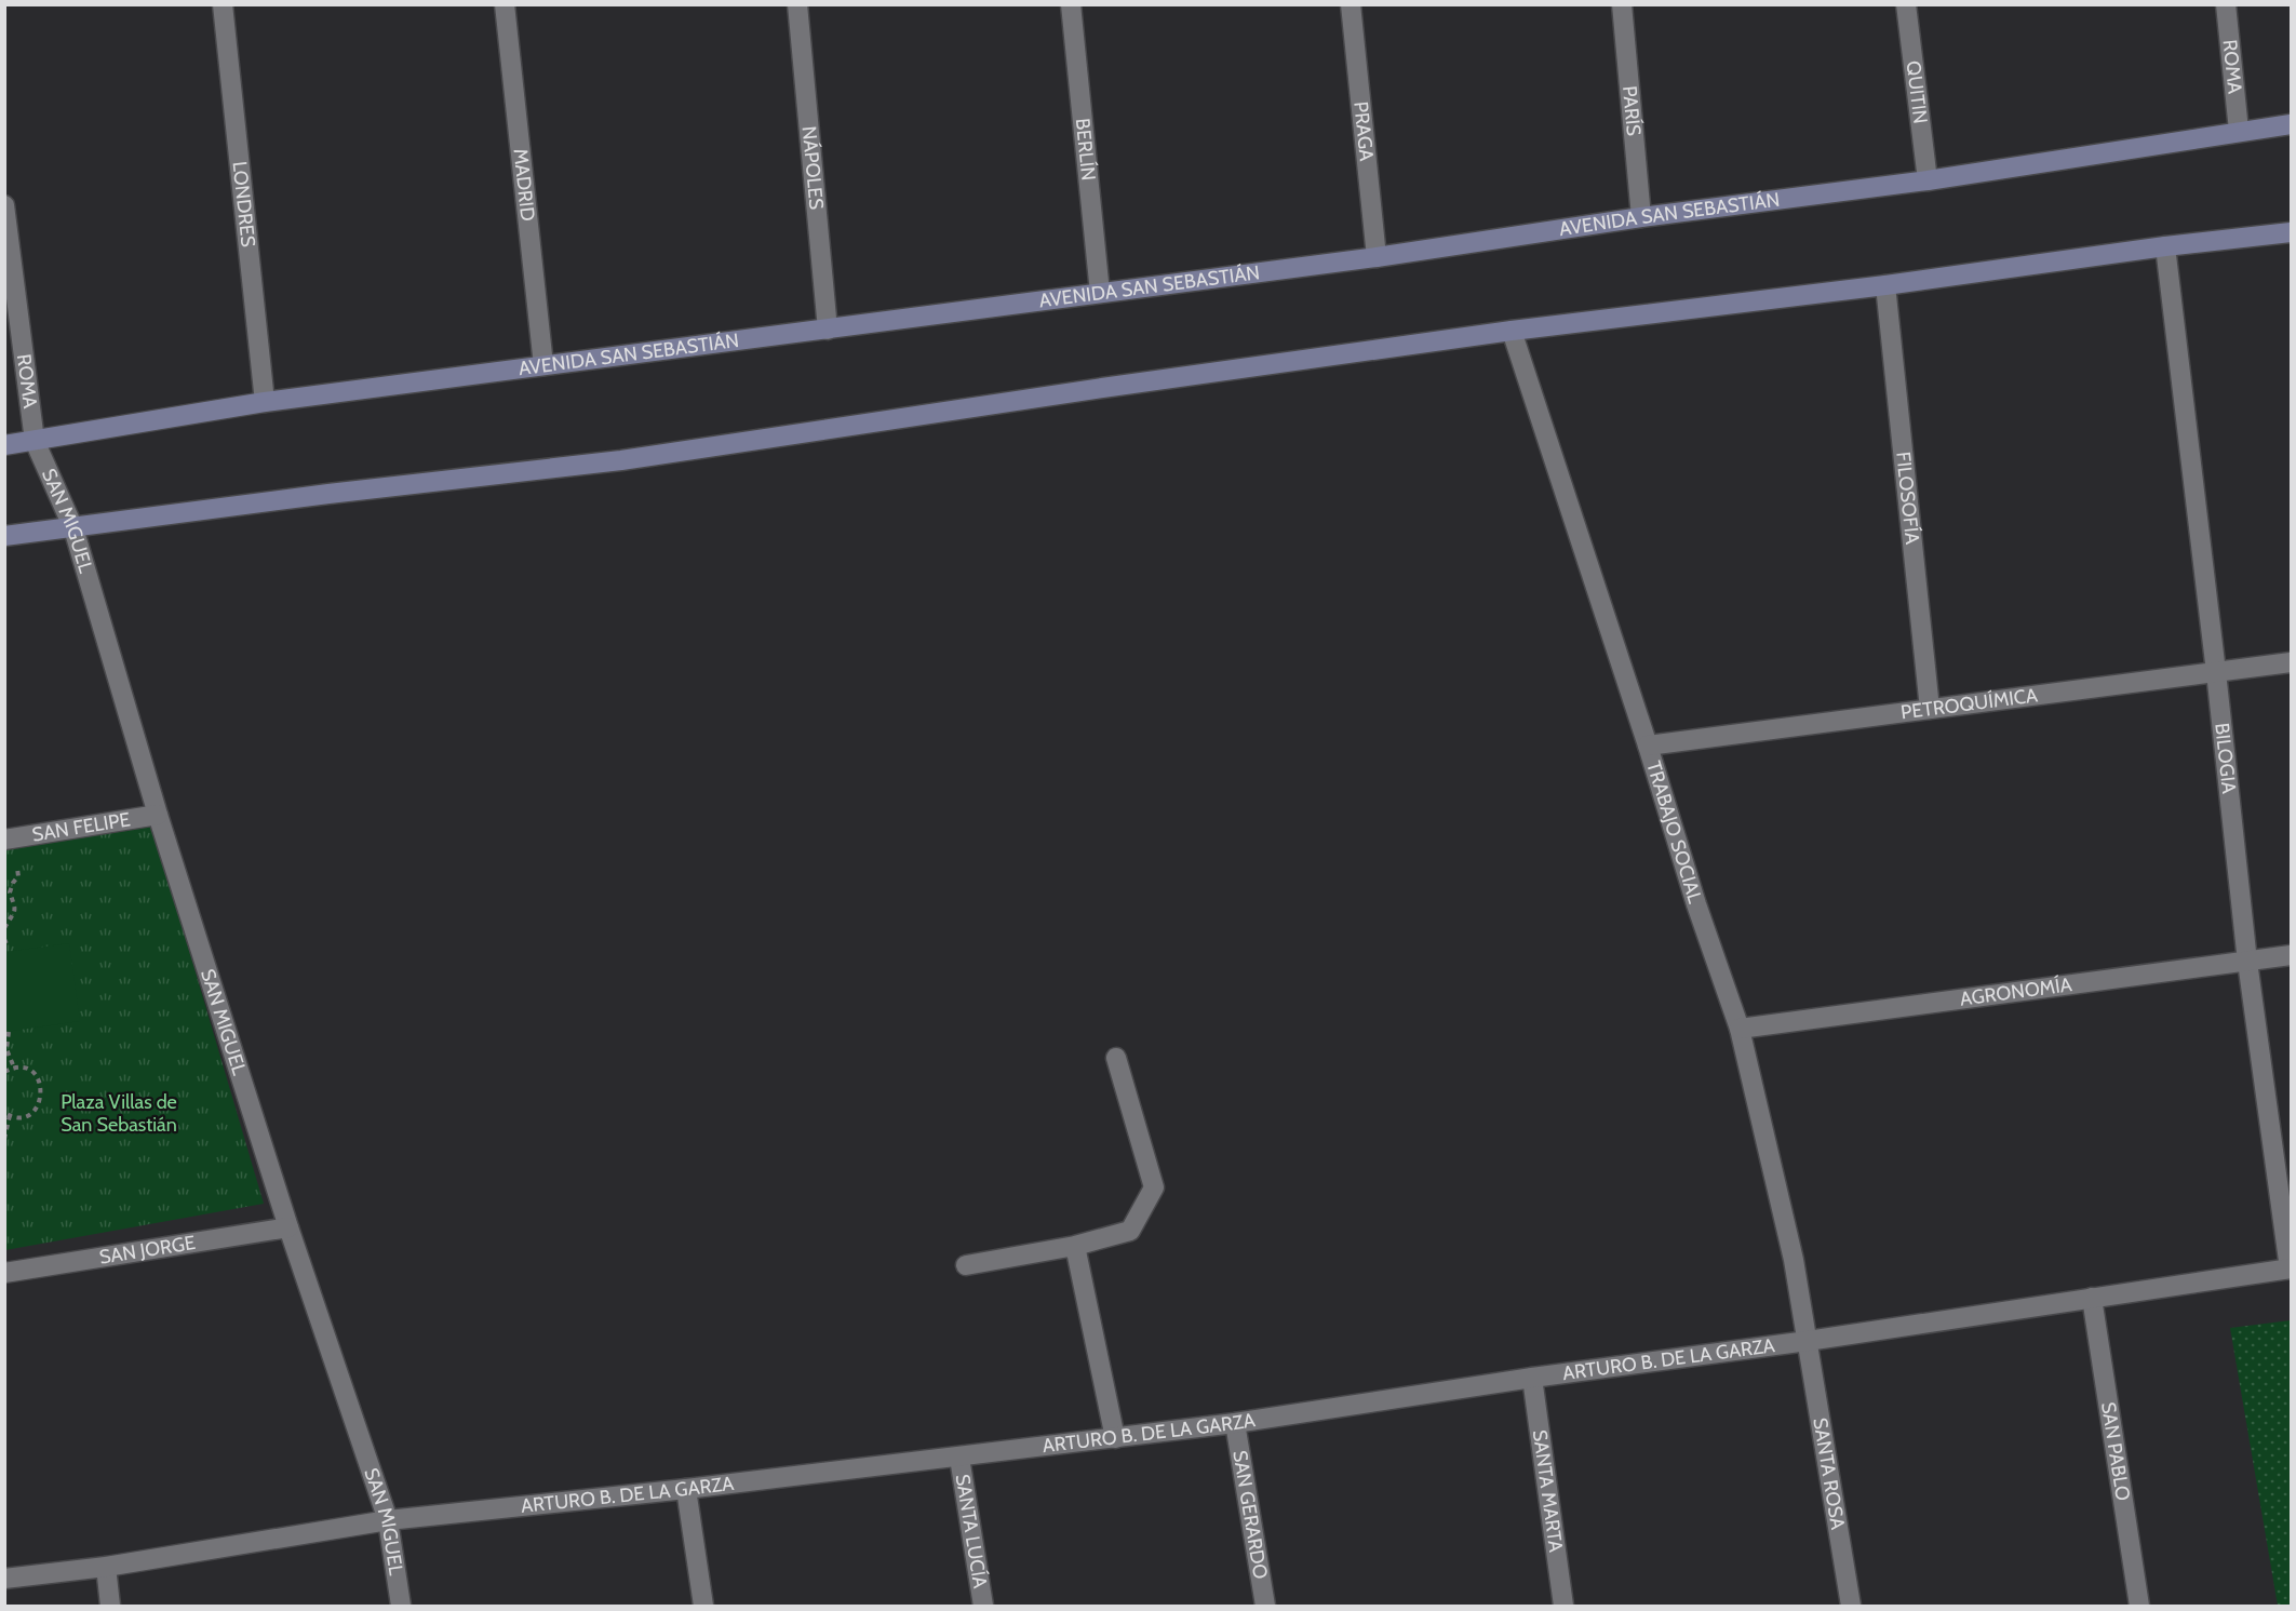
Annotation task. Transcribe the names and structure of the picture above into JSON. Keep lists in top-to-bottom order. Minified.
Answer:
{"streets":{"main road":["AVENIDA SAN SEBASTIÁN"],"street":["ROMA","QUITIN","PARÍS","PRAGA","BERLÍN","NÁPOLES","MADRID","LONDRES","FILOSOFÍA","SAN MIGUEL","PETROQUÍMICA","BILOGIA","SAN FELIPE","TRABAJO SOCIAL","AGRONOMÍA","SAN JORGE","ARTURO B. DE LA GARZA","SAN PABLO","SANTA ROSA","SANTA MARTA","SAN GERARDO","SANTA LUCÍA"]},"crossings":[["ROMA","AVENIDA SAN SEBASTIÁN"],["ROMA","SAN MIGUEL"],["QUITIN","AVENIDA SAN SEBASTIÁN"],["PARÍS","AVENIDA SAN SEBASTIÁN"],["PRAGA","AVENIDA SAN SEBASTIÁN"],["BERLÍN","AVENIDA SAN SEBASTIÁN"],["NÁPOLES","AVENIDA SAN SEBASTIÁN"],["MADRID","AVENIDA SAN SEBASTIÁN"],["LONDRES","AVENIDA SAN SEBASTIÁN"],["AVENIDA SAN SEBASTIÁN","SAN MIGUEL"],["FILOSOFÍA","PETROQUÍMICA"],["SAN MIGUEL","SAN FELIPE"],["SAN MIGUEL","SAN JORGE"],["SAN MIGUEL","ARTURO B. DE LA GARZA"],["PETROQUÍMICA","BILOGIA"],["PETROQUÍMICA","TRABAJO SOCIAL"],["BILOGIA","AGRONOMÍA"],["BILOGIA","ARTURO B. DE LA GARZA"],["TRABAJO SOCIAL","AGRONOMÍA"],["TRABAJO SOCIAL","ARTURO B. DE LA GARZA"],["TRABAJO SOCIAL","SANTA ROSA"],["ARTURO B. DE LA GARZA","SAN PABLO"],["ARTURO B. DE LA GARZA","SANTA ROSA"],["ARTURO B. DE LA GARZA","SANTA MARTA"],["ARTURO B. DE LA GARZA","SAN GERARDO"],["ARTURO B. DE LA GARZA","SANTA LUCÍA"]],"parks":["Plaza Villas de San Sebastián"]}
